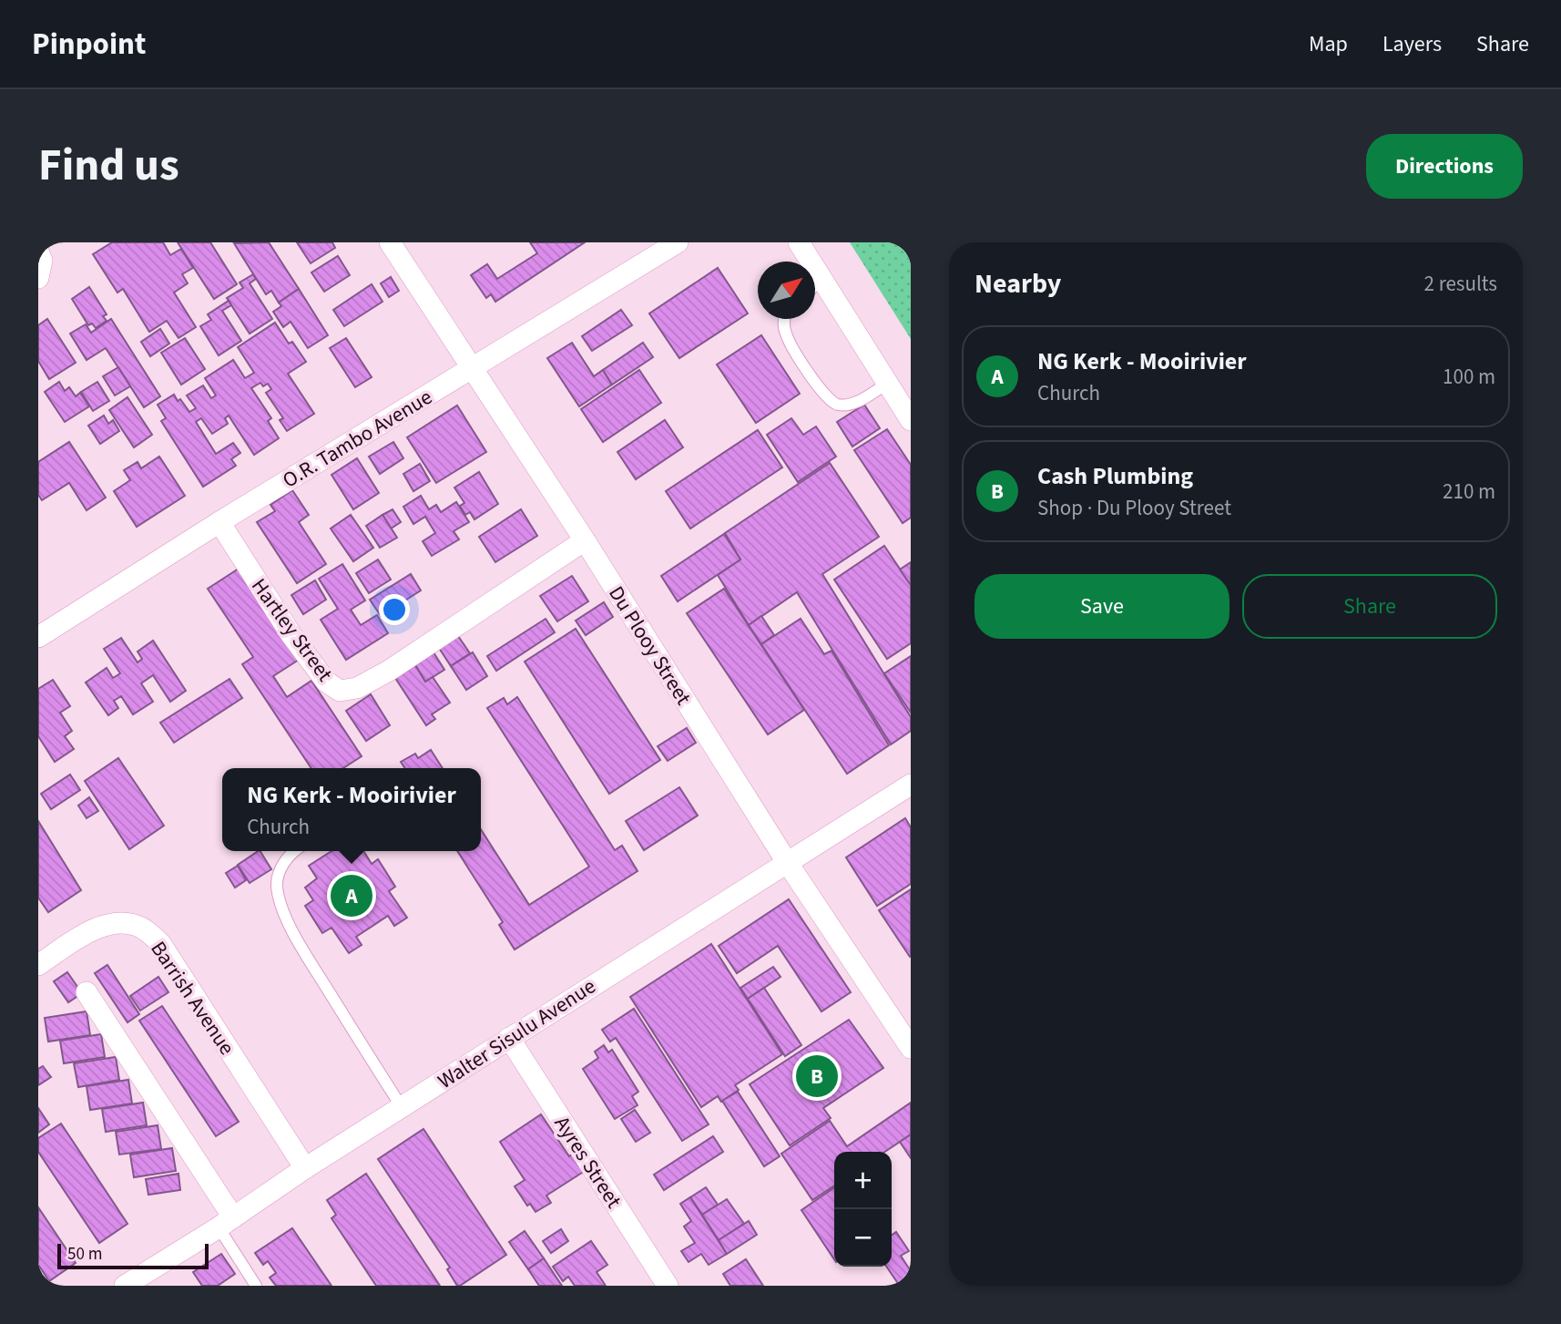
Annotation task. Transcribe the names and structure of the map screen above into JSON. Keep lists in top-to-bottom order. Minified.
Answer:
{"streets":{"street":["O.R. Tambo Avenue","Hartley Street","Du Plooy Street","Barrish Avenue","Walter Sisulu Avenue","Ayres Street"]},"crossings":[["O.R. Tambo Avenue","Hartley Street"],["O.R. Tambo Avenue","Du Plooy Street"],["Hartley Street","Du Plooy Street"],["Du Plooy Street","Walter Sisulu Avenue"],["Barrish Avenue","Walter Sisulu Avenue"],["Walter Sisulu Avenue","Ayres Street"]],"scale_bar":"50 m","north":"top right","page":{"header":"Pinpoint","nav":["Map","Layers","Share"],"title":"Find us","buttons":["Directions",["Save","Share"]],"heading":["Nearby","2 results"],"list":[{"mark":"A","name":"NG Kerk - Mooirivier","note":"Church","value":"100 m"},{"mark":"B","name":"Cash Plumbing","note":"Shop · Du Plooy Street","value":"210 m"}],"popup":["NG Kerk - Mooirivier","Church"],"pins":["A","B"],"map_buttons":["+","−"],"scale":"50 m"}}
